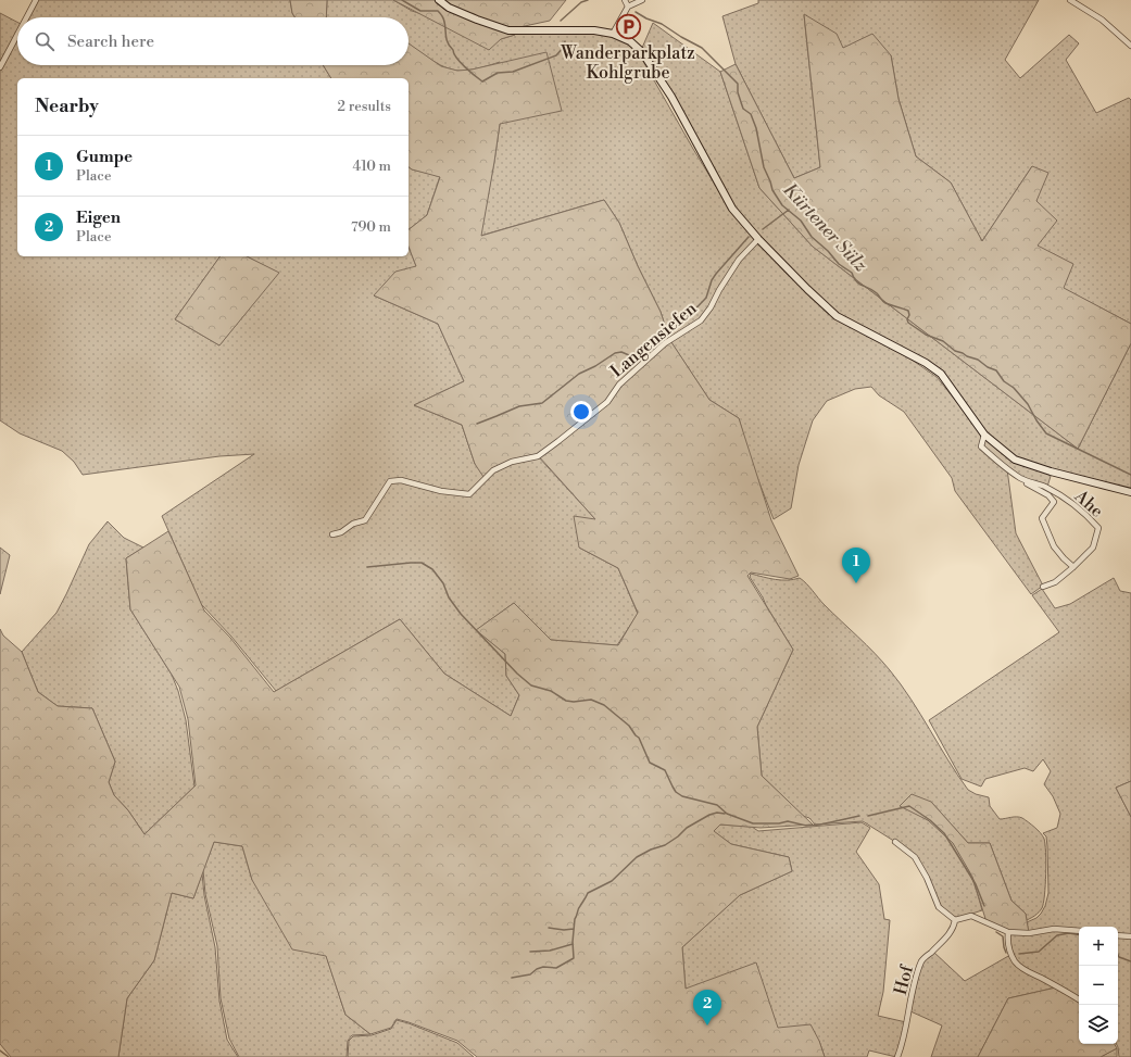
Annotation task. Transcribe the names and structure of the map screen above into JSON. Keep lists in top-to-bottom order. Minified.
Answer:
{"streets":{"street":["Langensiefen","Ahe","Hof"]},"water":["Kürtener Sülz"],"places":{"parking":["Wanderparkplatz Kohlgrube"]},"page":{"search":"Search here","heading":["Nearby","2 results"],"list":[{"mark":"1","name":"Gumpe","note":"Place","value":"410 m"},{"mark":"2","name":"Eigen","note":"Place","value":"790 m"}],"pins":["1","2"],"map_buttons":["+","−"]}}
